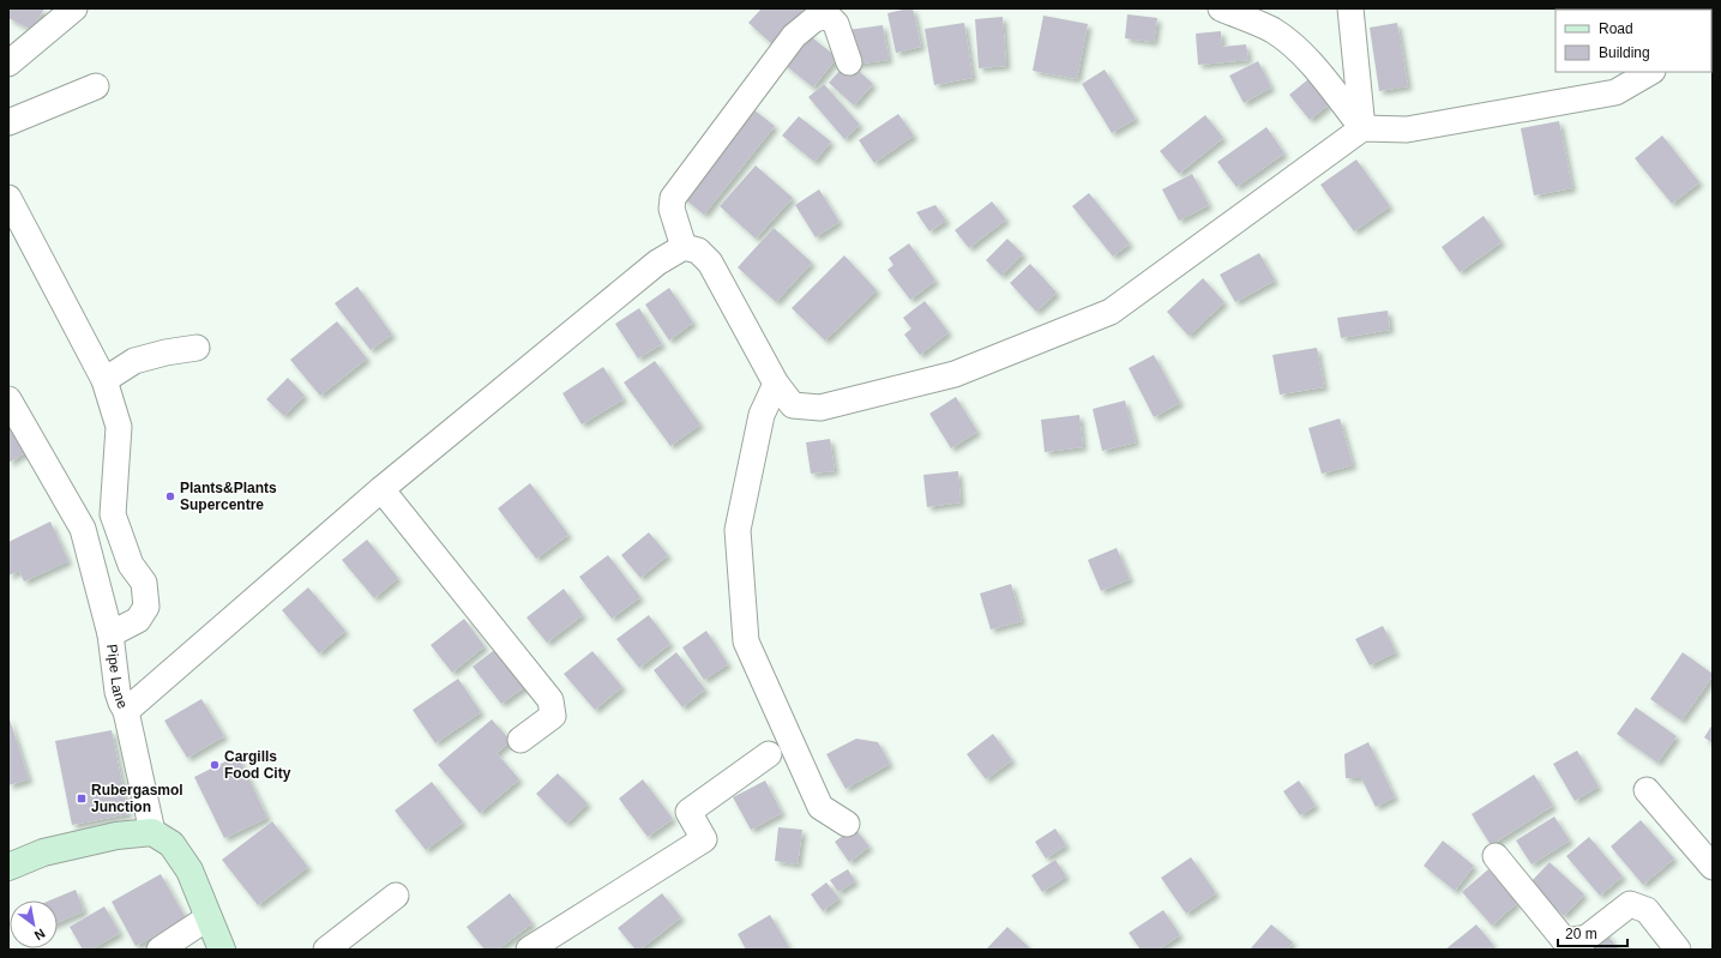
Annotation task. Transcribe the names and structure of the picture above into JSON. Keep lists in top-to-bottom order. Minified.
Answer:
{"streets":{"street":["Pipe Lane"]},"places":{"other":["Plants&Plants Supercentre","Cargills Food City"],"transit":["Rubergasmol Junction"]},"legend":["Road","Building"],"scale_bar":"20 m","north":"bottom right"}
